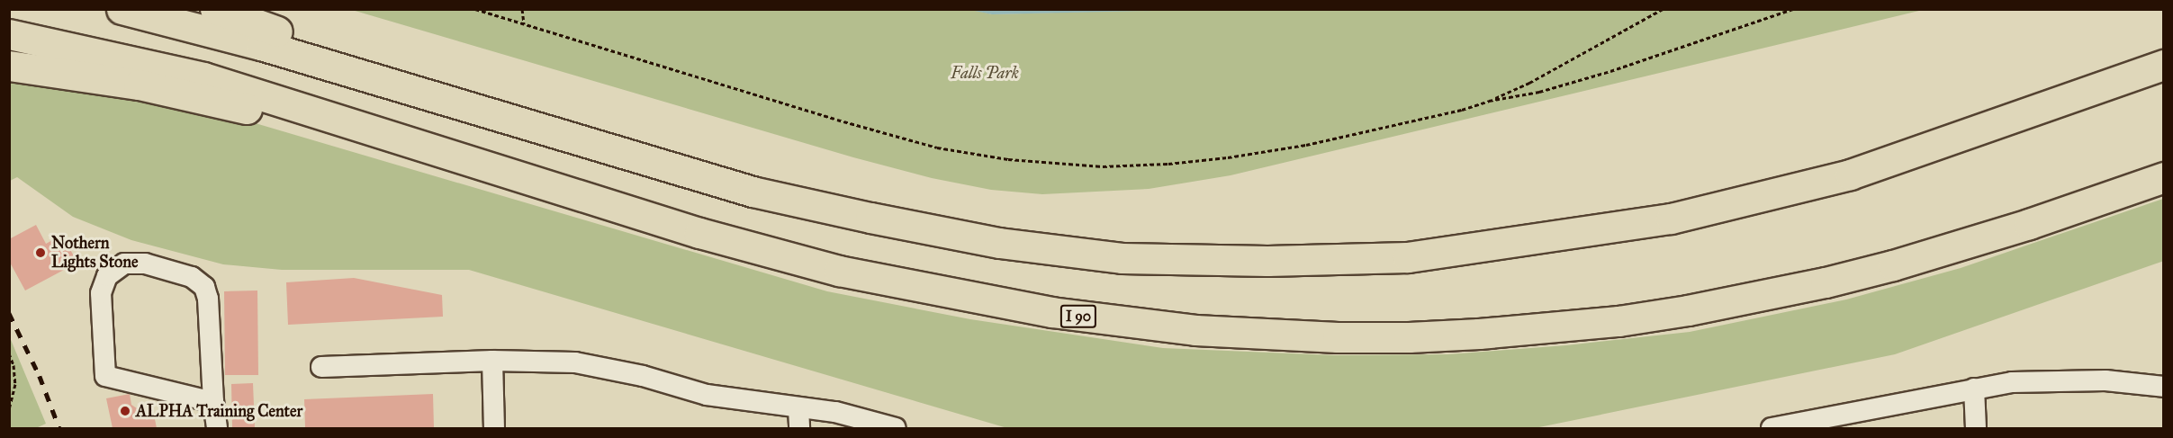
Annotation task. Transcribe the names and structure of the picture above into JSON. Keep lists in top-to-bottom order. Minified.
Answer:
{"streets":{"highway":["I 90"]},"parks":["Falls Park"],"places":["Nothern Lights Stone","ALPHA Training Center"]}
